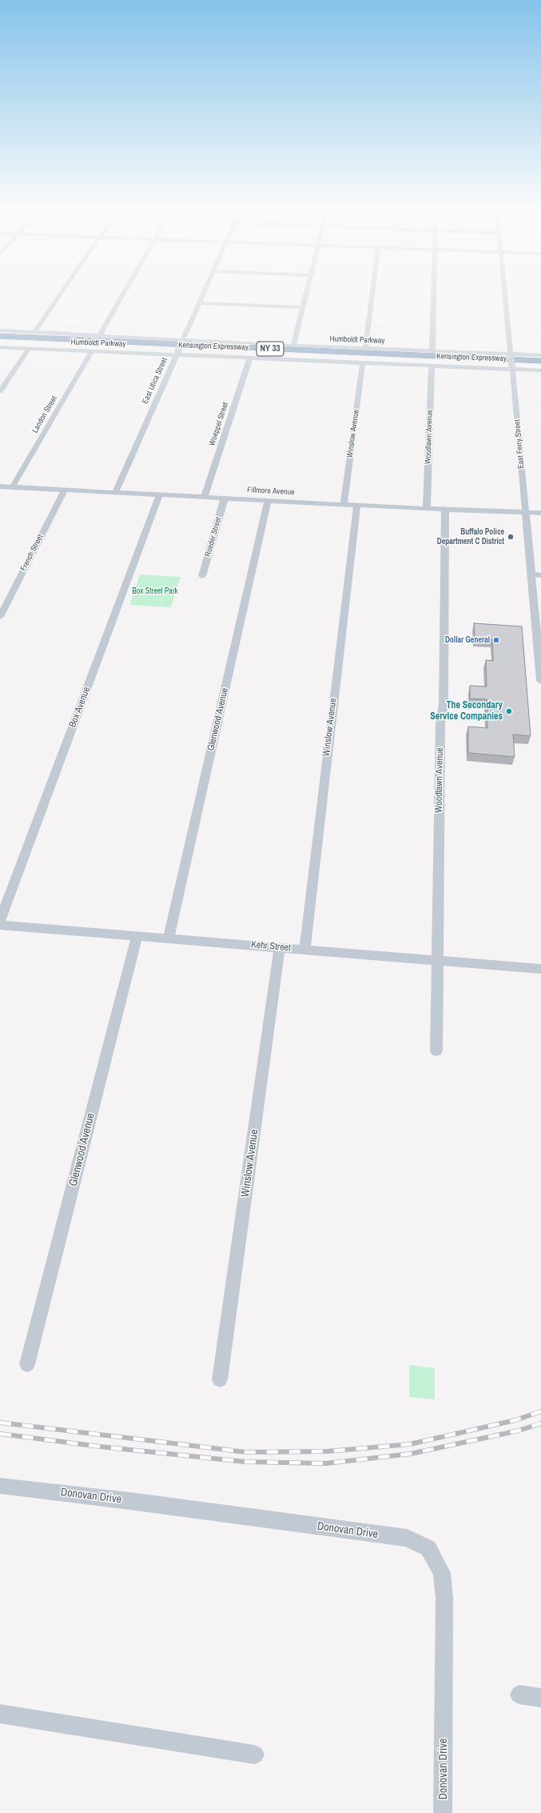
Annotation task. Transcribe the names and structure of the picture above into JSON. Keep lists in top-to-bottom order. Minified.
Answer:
{"streets":{"highway":["Kensington Expressway","NY 33"],"street":["Humboldt Parkway","East Utica Street","Landon Street","Woeppel Street","Winslow Avenue","Woodlawn Avenue","East Ferry Street","Fillmore Avenue","Roeder Street","French Street","Box Avenue","Glenwood Avenue","Kehr Street","Donovan Drive"]},"crossings":[["Humboldt Parkway","East Utica Street"],["Humboldt Parkway","Landon Street"],["Humboldt Parkway","Woeppel Street"],["Humboldt Parkway","Winslow Avenue"],["Humboldt Parkway","Woodlawn Avenue"],["Humboldt Parkway","East Ferry Street"],["East Utica Street","Fillmore Avenue"],["Landon Street","Fillmore Avenue"],["Woeppel Street","Fillmore Avenue"],["Winslow Avenue","Fillmore Avenue"],["Winslow Avenue","Kehr Street"],["Woodlawn Avenue","Fillmore Avenue"],["Woodlawn Avenue","Kehr Street"],["East Ferry Street","Fillmore Avenue"],["Fillmore Avenue","Roeder Street"],["Fillmore Avenue","French Street"],["Fillmore Avenue","Box Avenue"],["Fillmore Avenue","Glenwood Avenue"],["Glenwood Avenue","Kehr Street"]],"parks":["Box Street Park"],"places":["Buffalo Police Department C District","Dollar General","The Secondary Service Companies"]}
